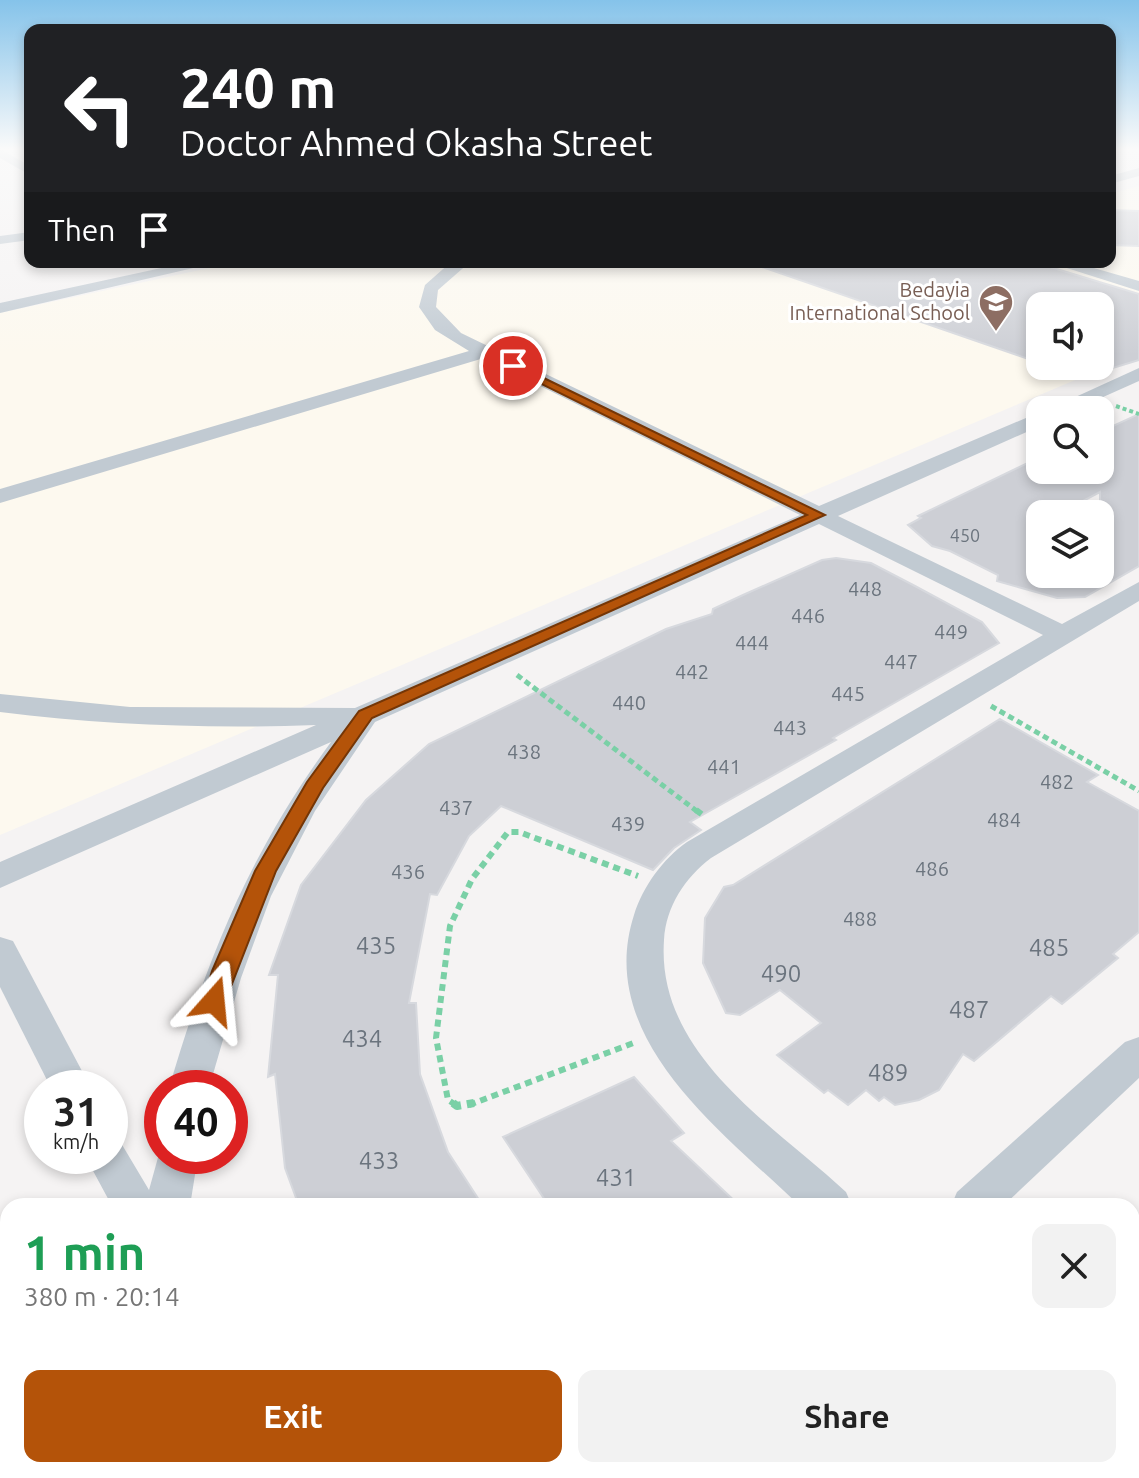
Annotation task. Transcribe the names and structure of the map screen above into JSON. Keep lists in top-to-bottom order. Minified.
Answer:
{"places":{"school or university":["Bedayia International School"]},"house_numbers":["450","448","446","449","444","447","442","445","440","443","438","441","482","437","484","439","486","436","488","435","485","490","487","434","489","433","431"],"page":{"turn":["240 m","Doctor Ahmed Okasha Street"],"then":"Then","speed":"31 km/h","limit":"40","heading":["1 min","380 m · 20:14"],"buttons":["Exit","Share"]}}
